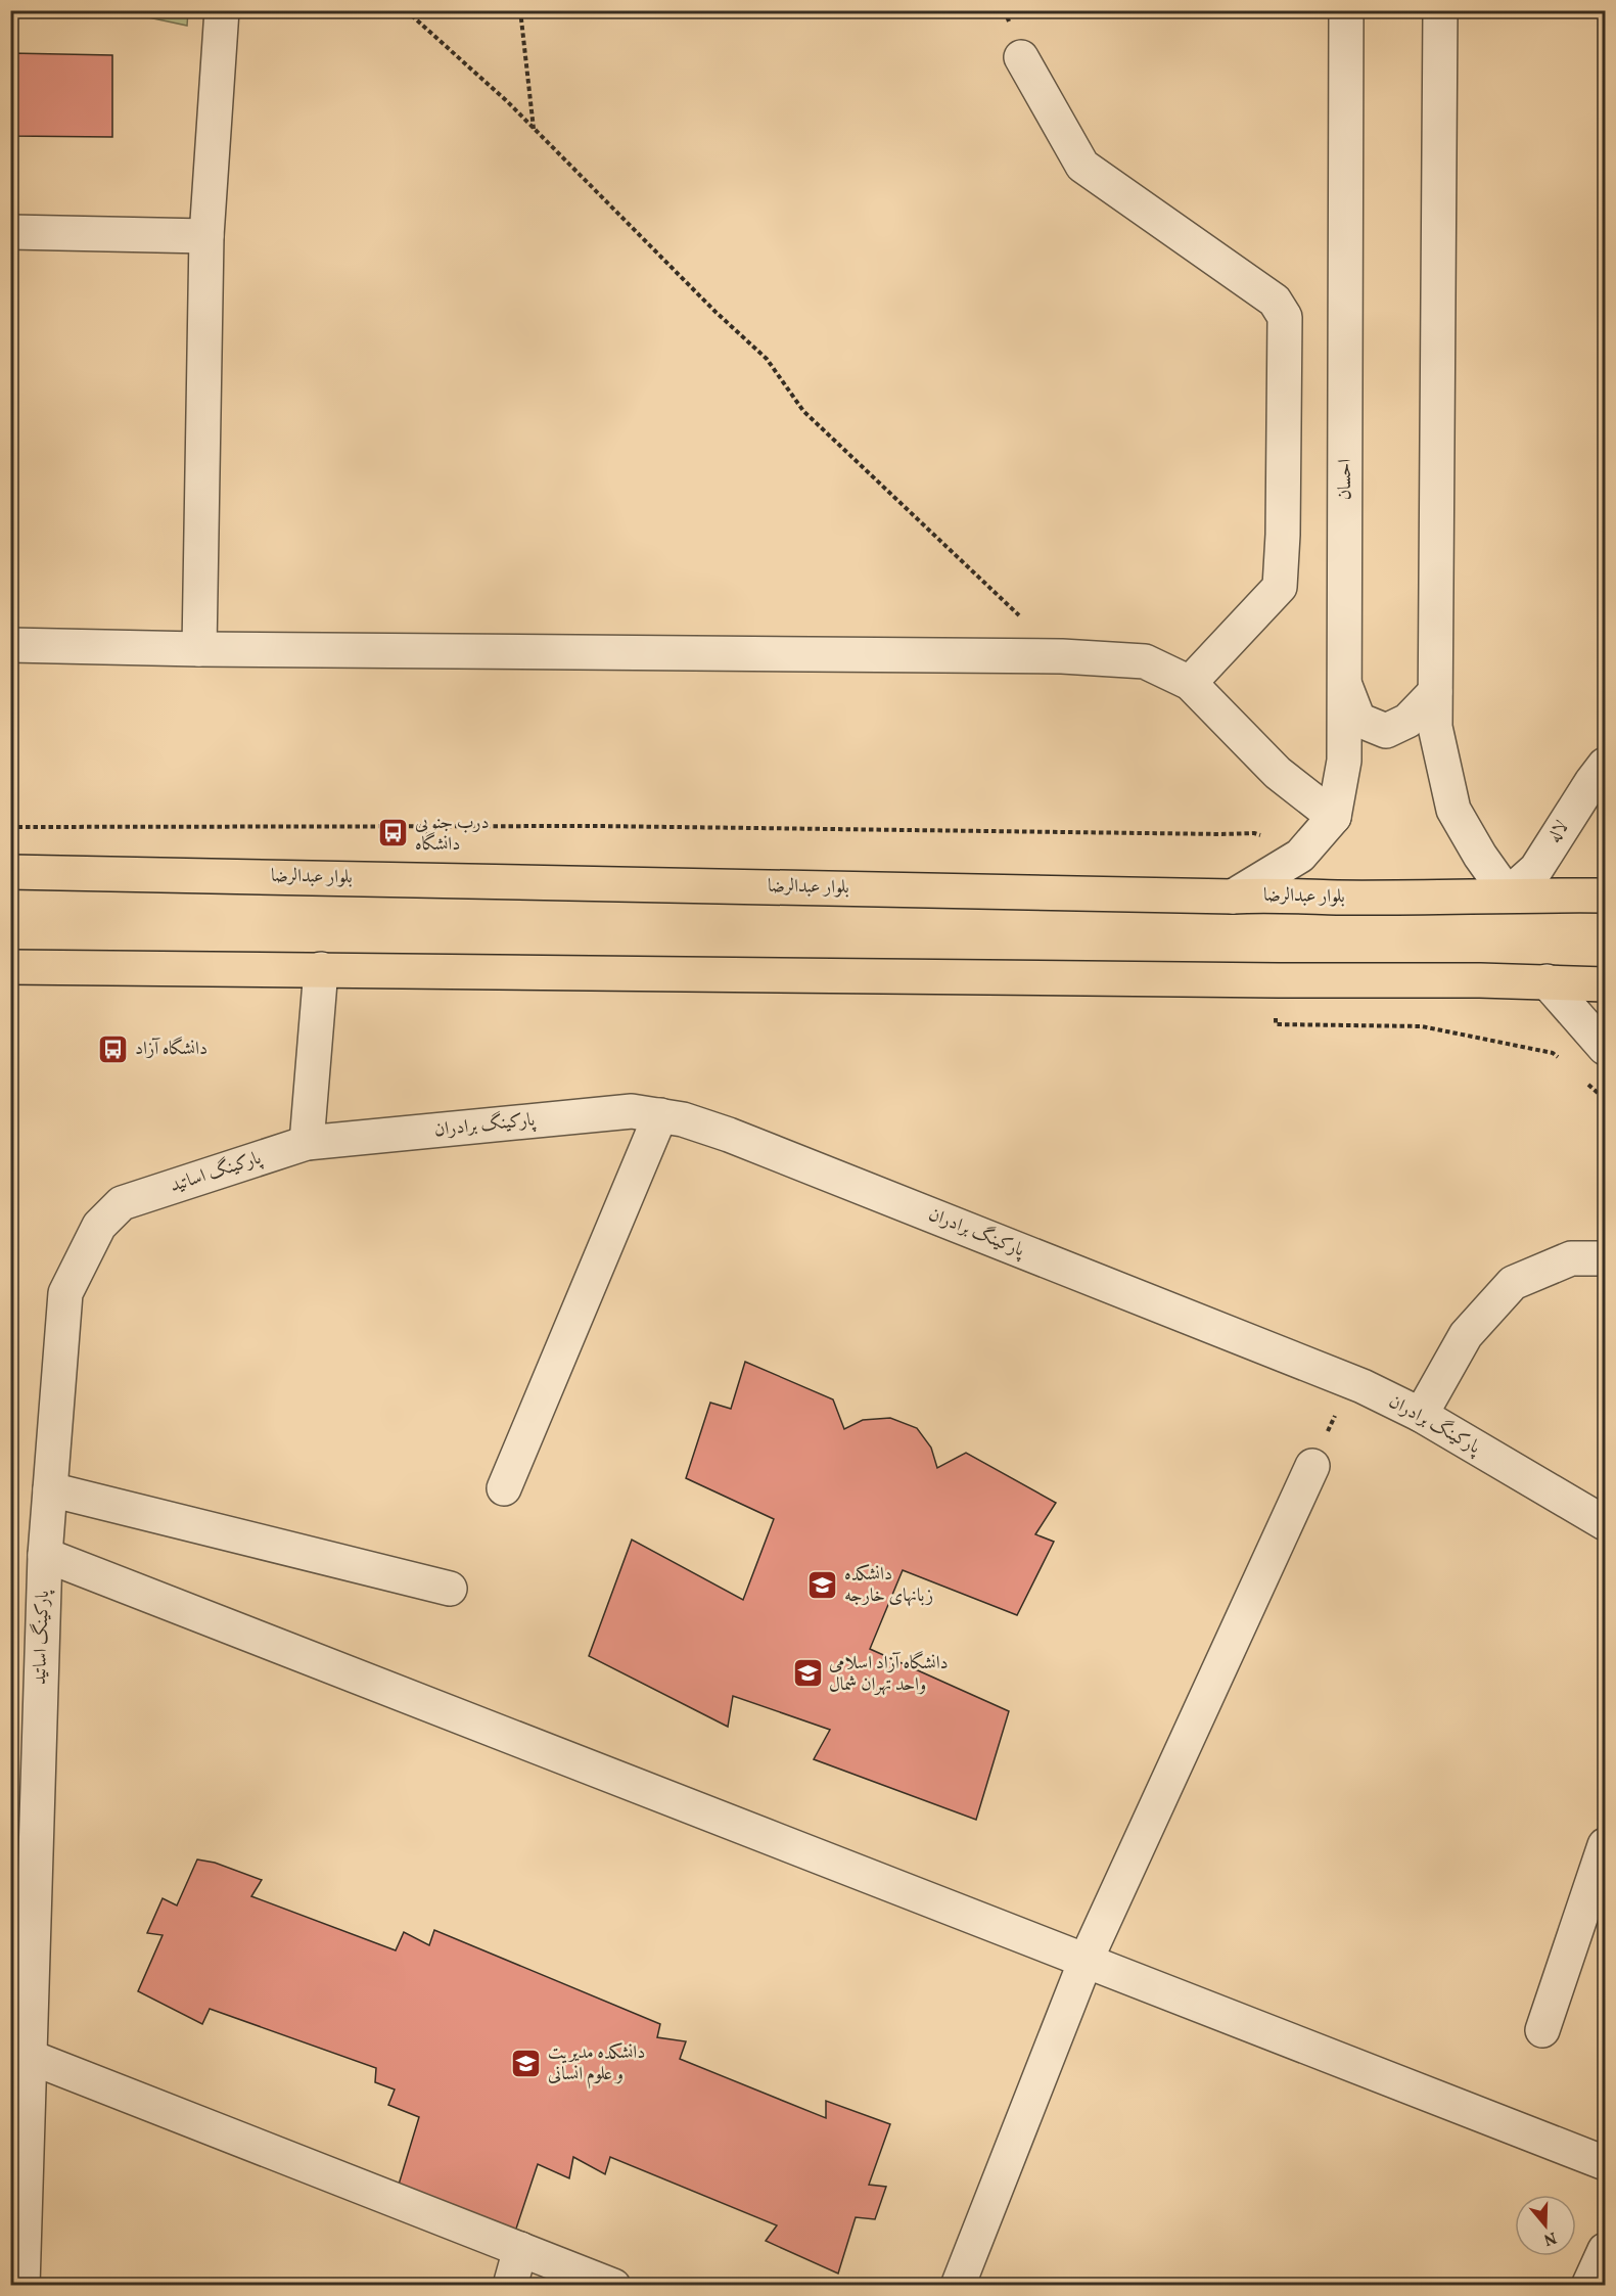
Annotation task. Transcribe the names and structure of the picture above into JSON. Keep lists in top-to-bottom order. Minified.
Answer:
{"streets":{"main road":["بلوار عبدالرضا"],"street":["احسان","لاله","پارکینگ برادران","پارکینگ اساتید"]},"crossings":[["لاله","بلوار عبدالرضا"],["پارکینگ برادران","پارکینگ اساتید"]],"places":{"bus stop":["درب جنوبی دانشگاه","دانشگاه آزاد"],"school or university":["دانشکده زبانهای خارجه","دانشگاه آزاد اسلامی واحد تهران شمال","دانشکده مدیریت و علوم انسانی"]},"north":"bottom"}
